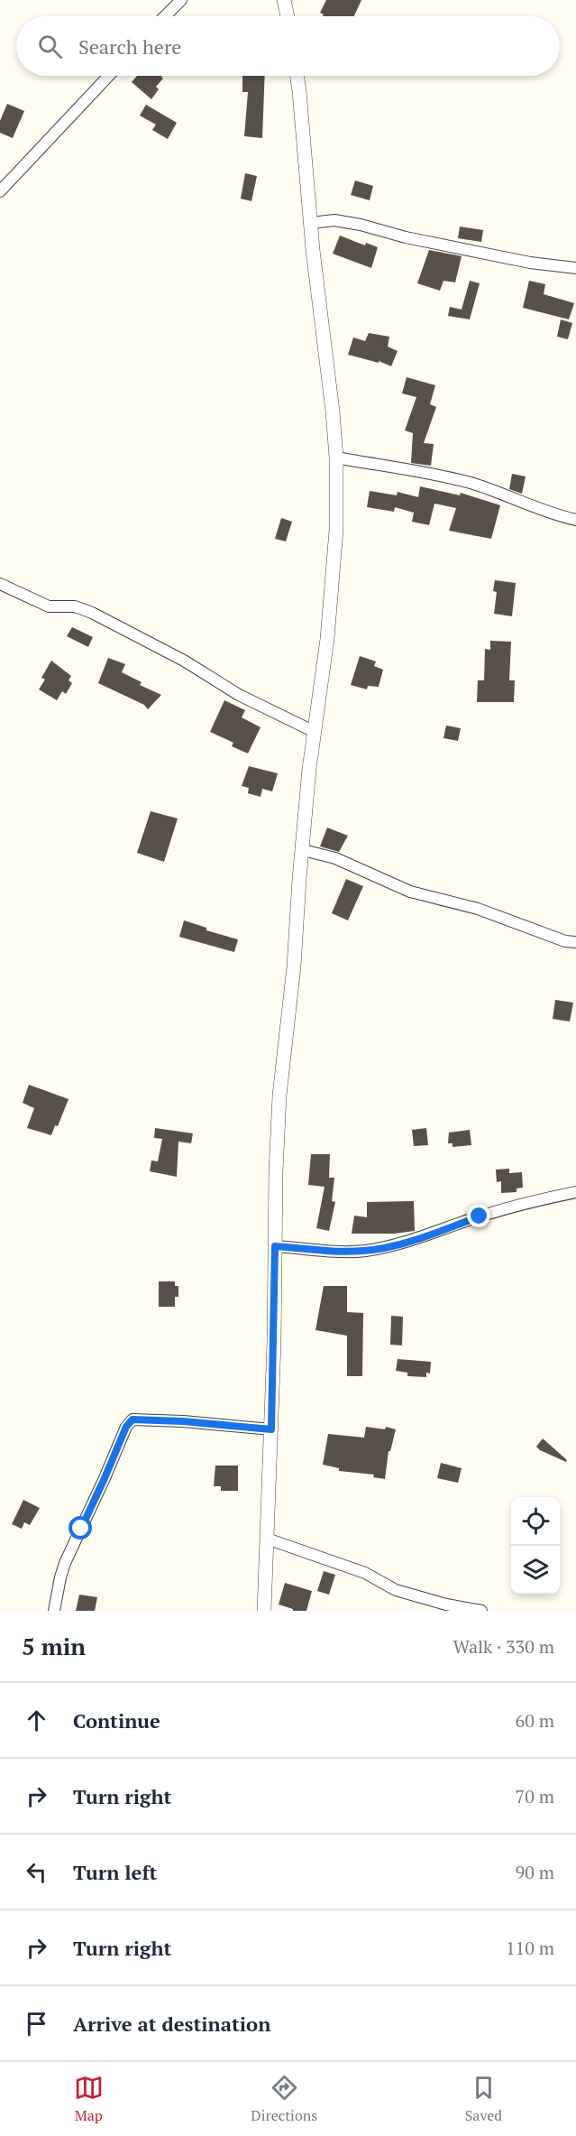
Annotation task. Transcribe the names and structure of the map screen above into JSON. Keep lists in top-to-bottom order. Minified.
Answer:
{"page":{"search":"Search here","heading":["5 min","Walk · 330 m"],"list":[["Continue","60 m"],["Turn right","70 m"],["Turn left","90 m"],["Turn right","110 m"],"Arrive at destination"],"nav":["Map","Directions","Saved"]}}
